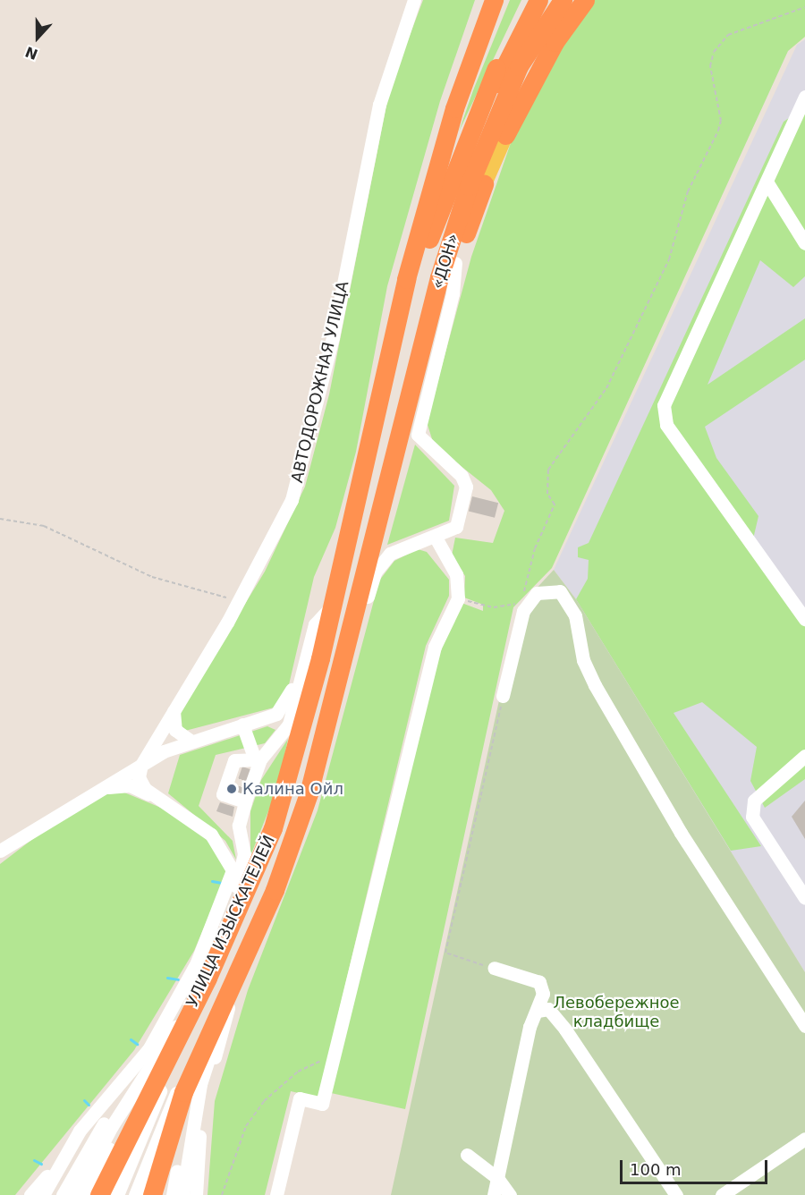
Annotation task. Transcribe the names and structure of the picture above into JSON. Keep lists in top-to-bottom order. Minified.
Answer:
{"streets":{"highway":["«ДОН»","УЛИЦА ИЗЫСКАТЕЛЕЙ"],"lane":["АВТОДОРОЖНАЯ УЛИЦА"]},"crossings":[["«ДОН»","УЛИЦА ИЗЫСКАТЕЛЕЙ"]],"parks":["Левобережное кладбище"],"places":["Калина Ойл"],"scale_bar":"100 m","north":"bottom"}
